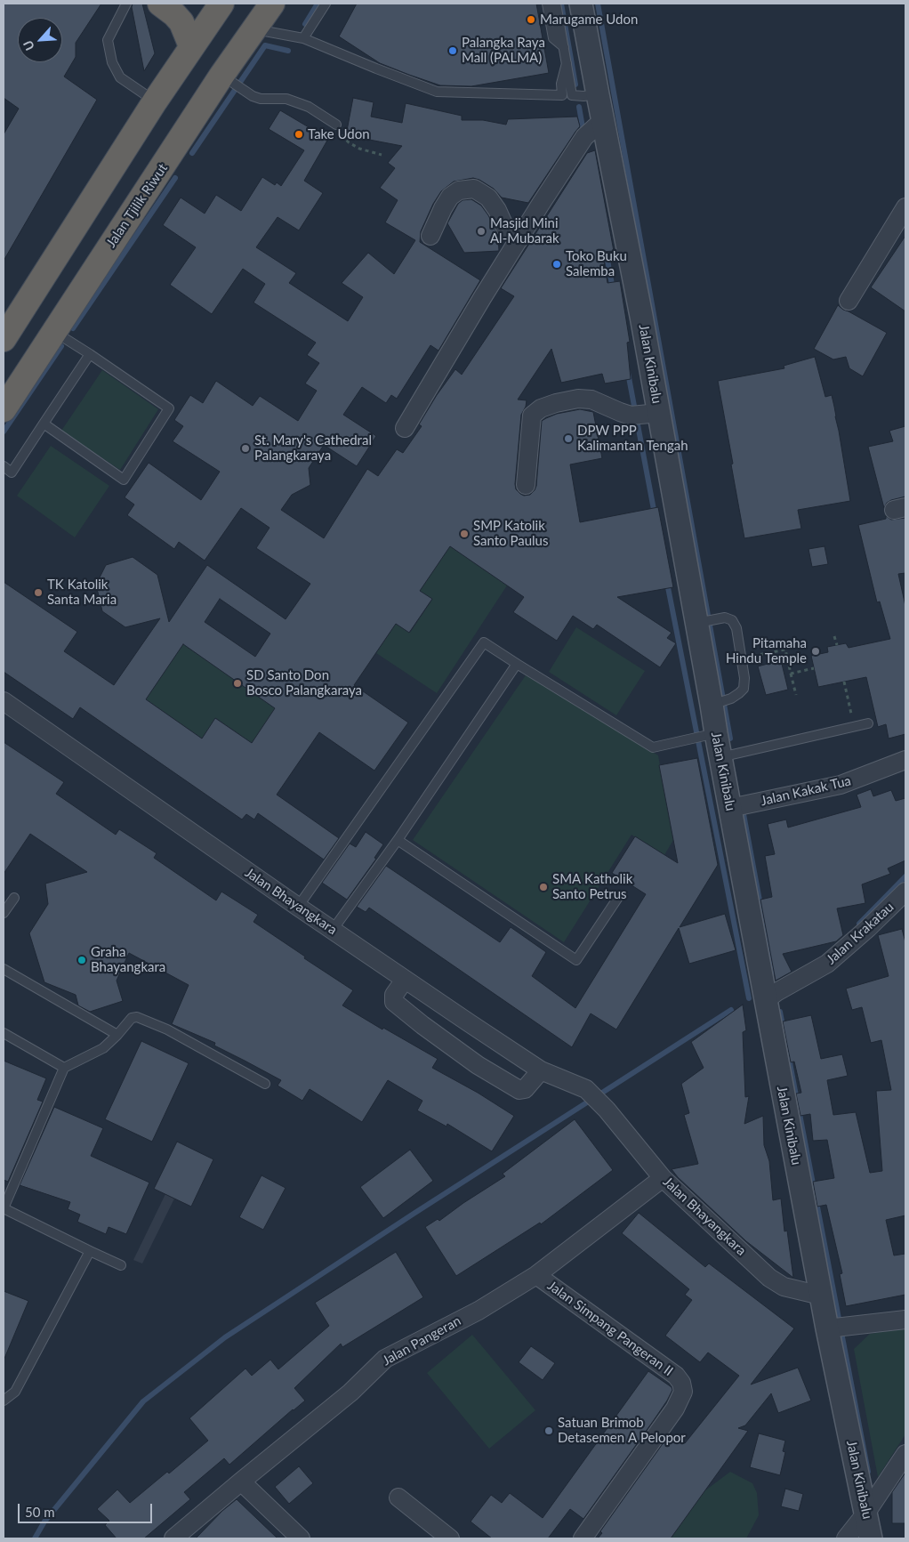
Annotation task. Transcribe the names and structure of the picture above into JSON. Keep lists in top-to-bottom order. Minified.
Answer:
{"streets":{"highway":["Jalan Tjilik Riwut"],"street":["Jalan Kinibalu","Jalan Kakak Tua","Jalan Bhayangkara","Jalan Krakatau","Jalan Simpang Pangeran II","Jalan Pangeran"]},"crossings":[["Jalan Kinibalu","Jalan Kakak Tua"],["Jalan Kinibalu","Jalan Bhayangkara"],["Jalan Kinibalu","Jalan Krakatau"],["Jalan Bhayangkara","Jalan Pangeran"],["Jalan Simpang Pangeran II","Jalan Pangeran"]],"places":["Marugame Udon","Palangka Raya Mall (PALMA)","Take Udon","Masjid Mini Al-Mubarak","Toko Buku Salemba","DPW PPP Kalimantan Tengah","St. Mary's Cathedral Palangkaraya","SMP Katolik Santo Paulus","TK Katolik Santa Maria","Pitamaha Hindu Temple","SD Santo Don Bosco Palangkaraya","SMA Katholik Santo Petrus","Graha Bhayangkara","Satuan Brimob Detasemen A Pelopor"],"scale_bar":"50 m","north":"bottom left"}
